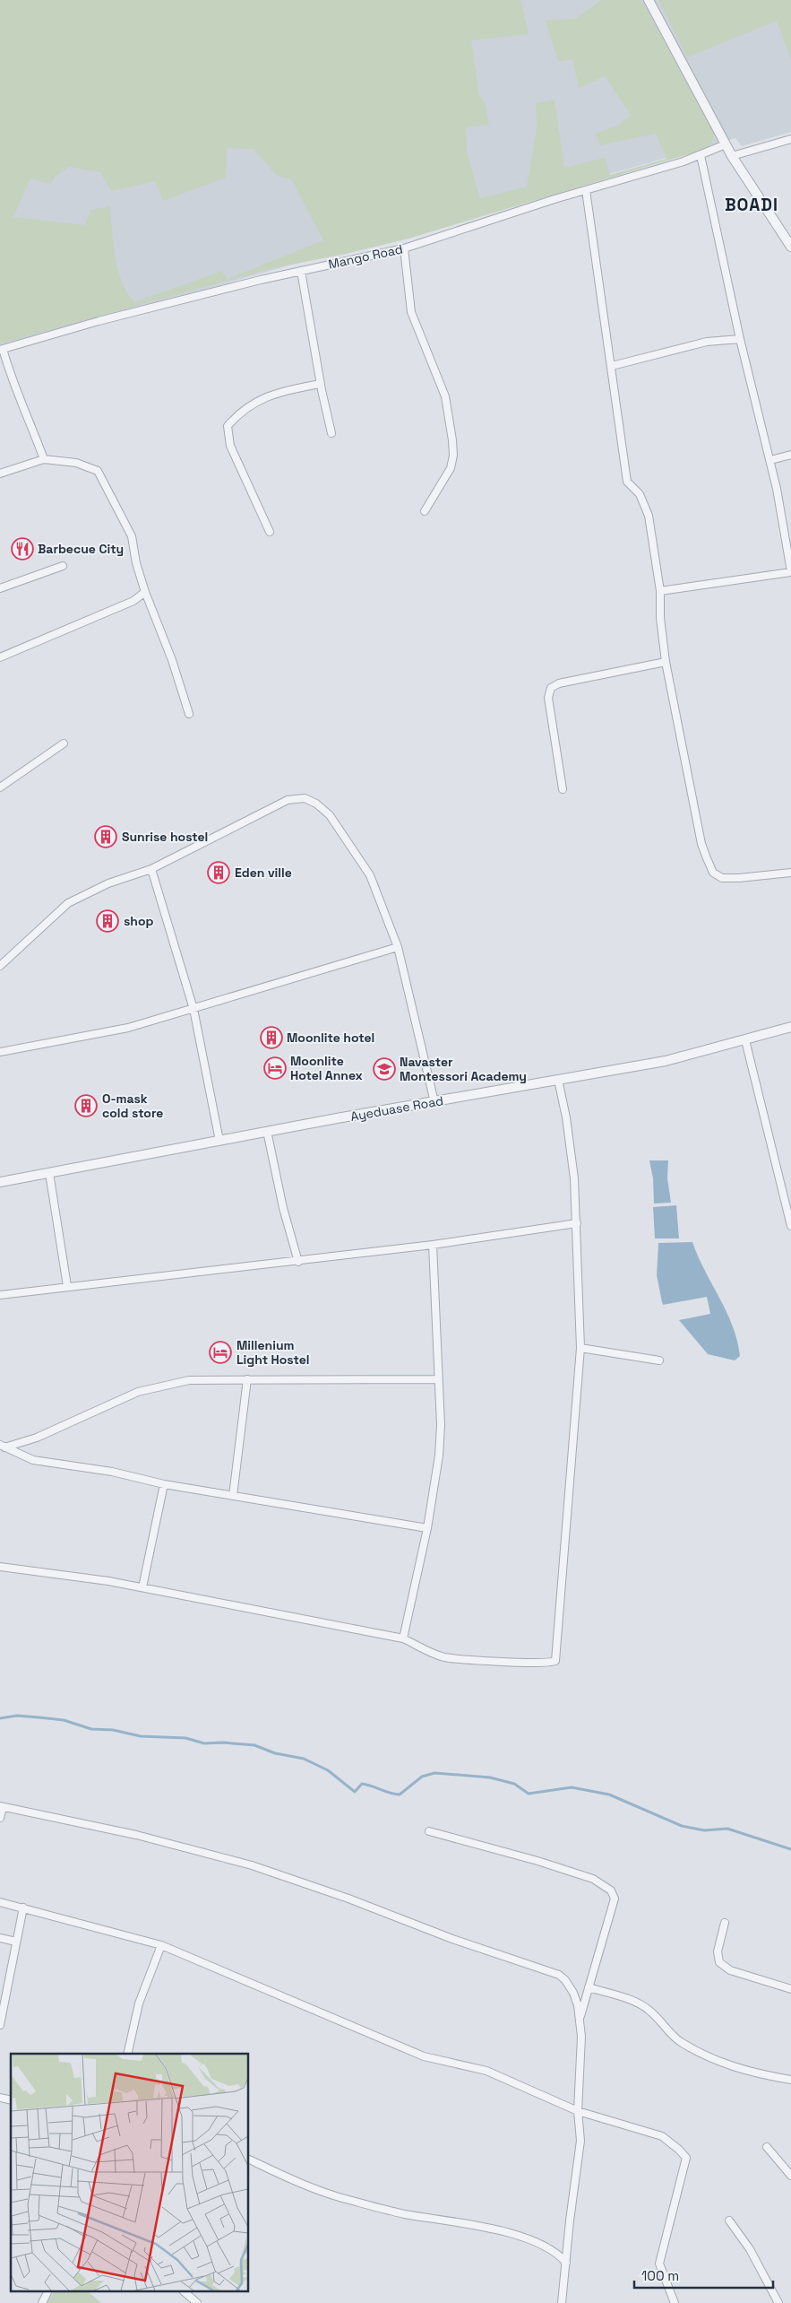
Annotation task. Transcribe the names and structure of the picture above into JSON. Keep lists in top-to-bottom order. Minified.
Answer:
{"streets":{"street":["Mango Road","Ayeduase Road"]},"districts":["BOADI"],"places":{"restaurant":["Barbecue City"],"building":["Sunrise hostel","Eden ville","shop","Moonlite hotel","O-mask cold store"],"hotel":["Moonlite Hotel Annex","Millenium Light Hostel"],"school or university":["Navaster Montessori Academy"]},"scale_bar":"100 m"}
